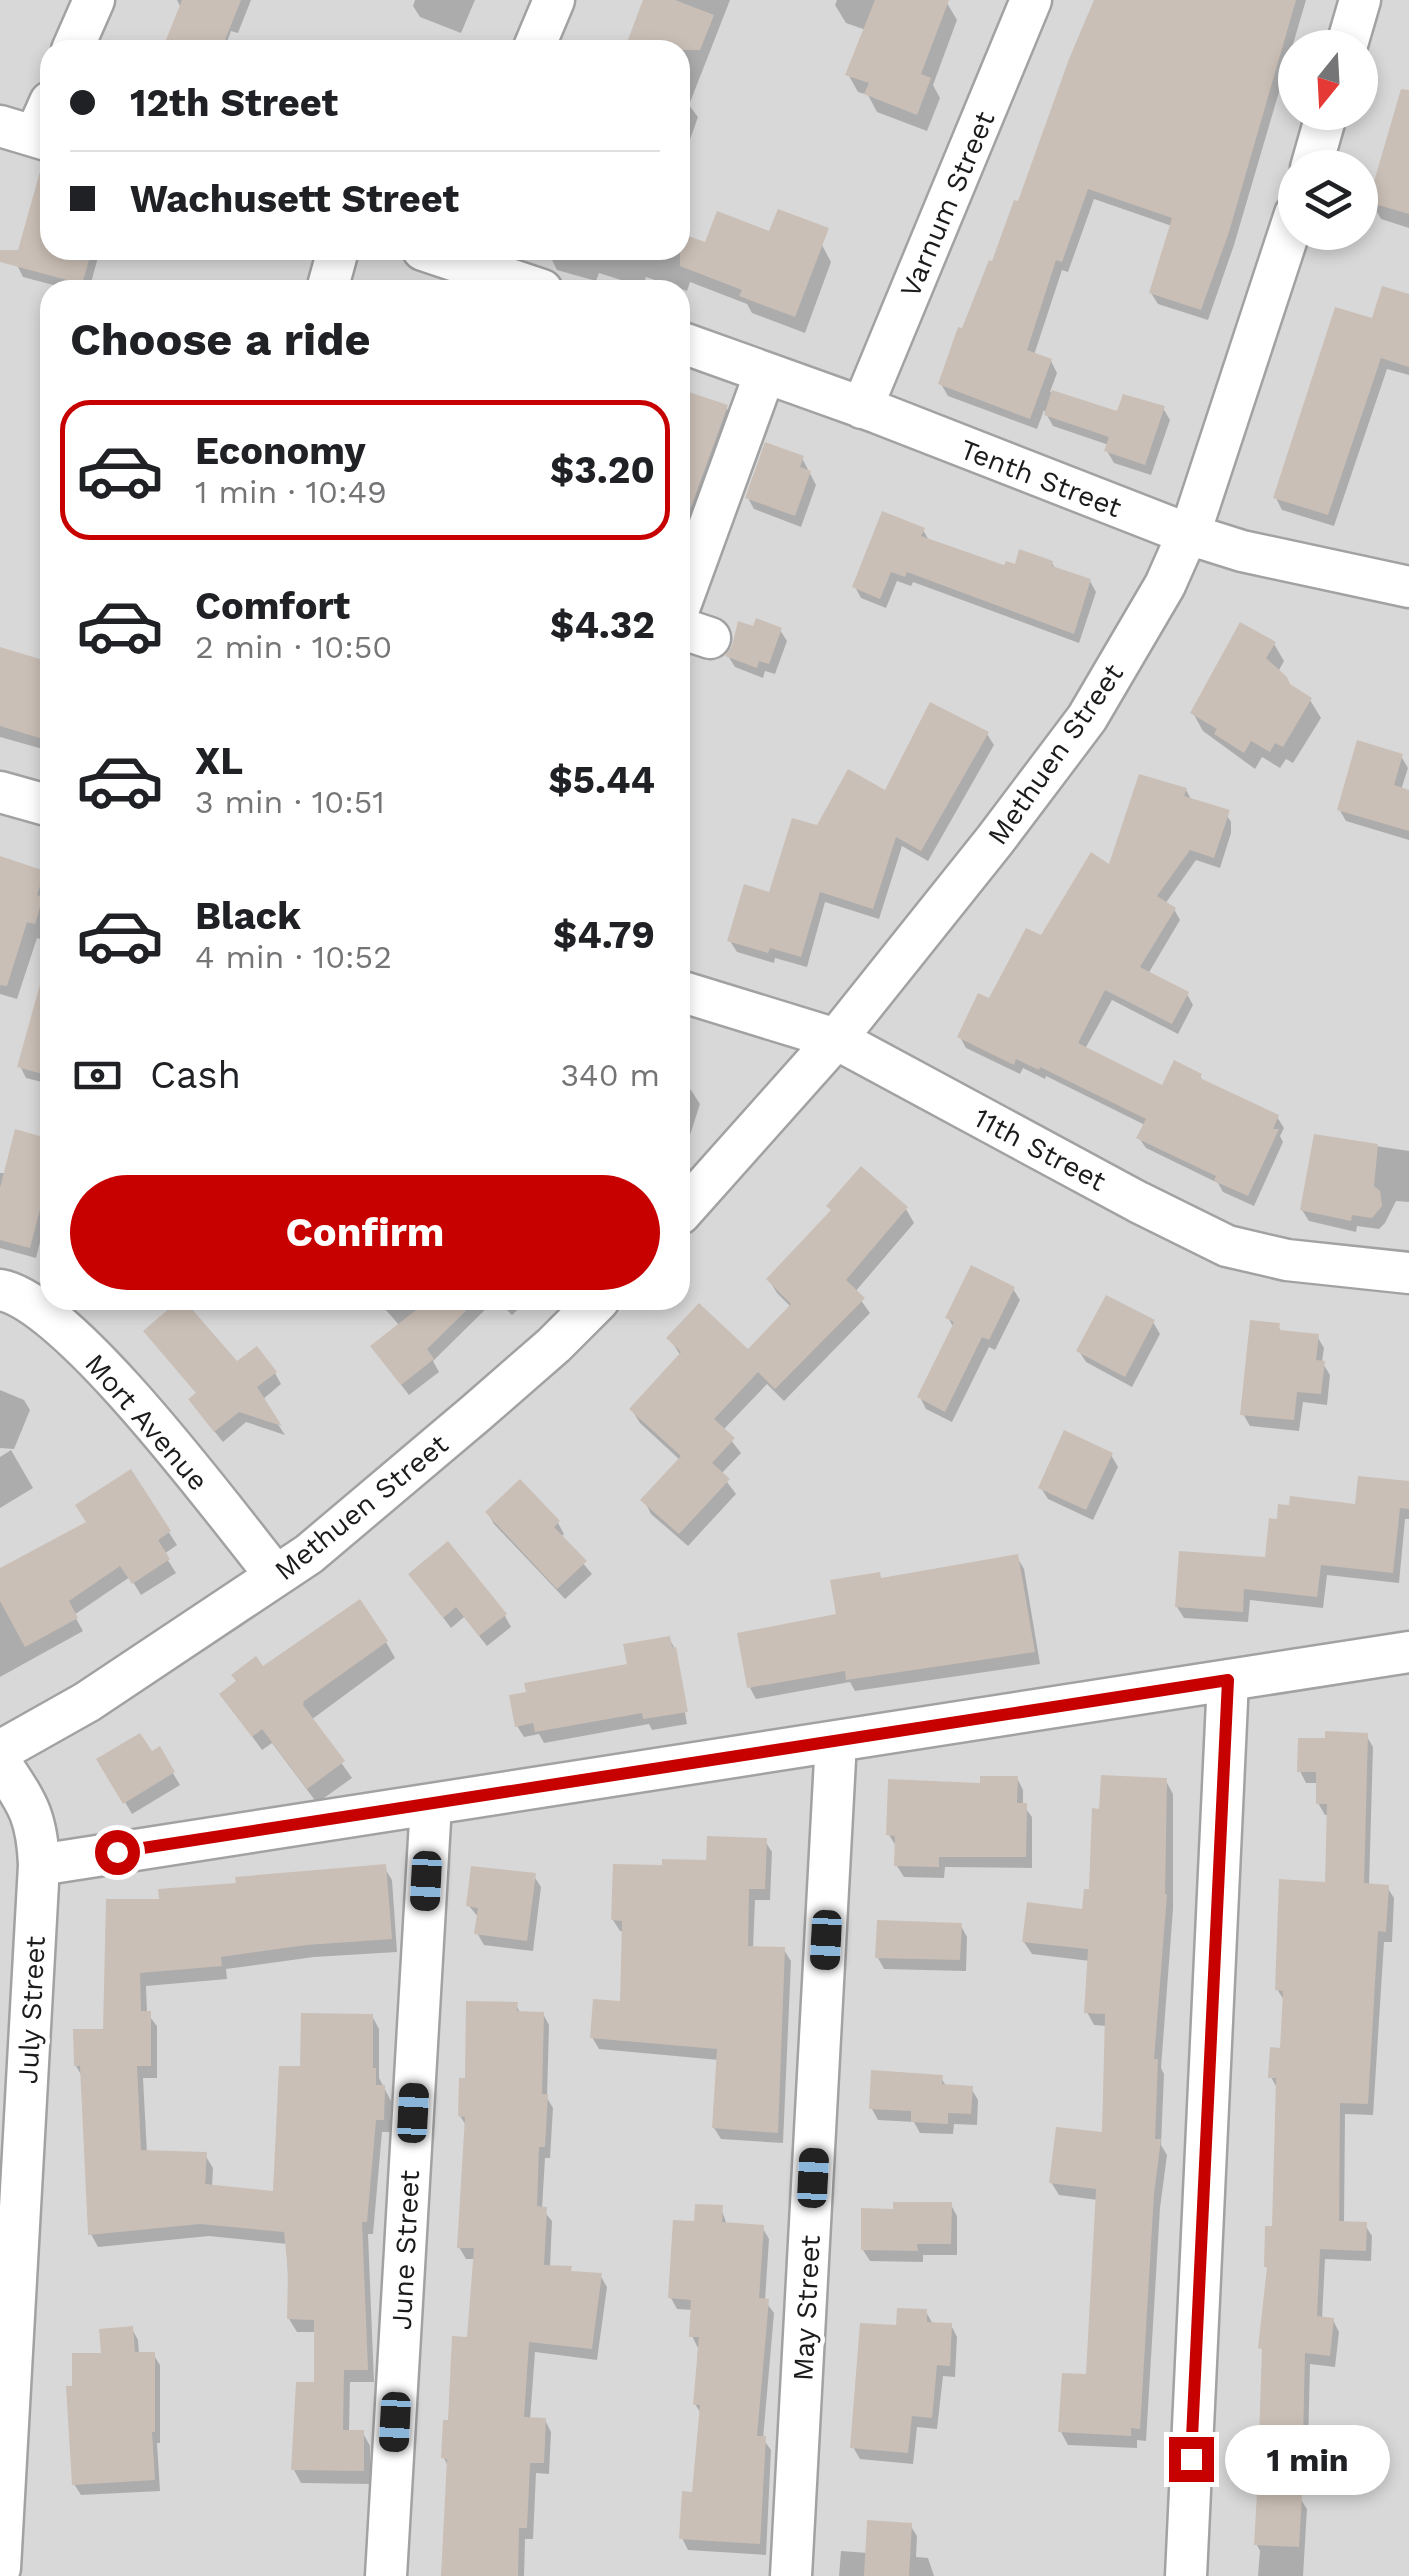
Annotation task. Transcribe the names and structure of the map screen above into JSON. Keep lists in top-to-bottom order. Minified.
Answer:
{"streets":{"street":["Varnum Street","Tenth Street","Methuen Street","11th Street","Mort Avenue","July Street","June Street","May Street"]},"crossings":[["Varnum Street","Tenth Street"],["Tenth Street","Methuen Street"],["Methuen Street","11th Street"],["Methuen Street","Mort Avenue"]],"north":"bottom","page":{"banner":["12th Street","Wachusett Street"],"heading":"Choose a ride","list":[{"name":"Economy","note":"1 min · 10:49","value":"$3.20"},{"name":"Comfort","note":"2 min · 10:50","value":"$4.32"},{"name":"XL","note":"3 min · 10:51","value":"$5.44"},{"name":"Black","note":"4 min · 10:52","value":"$4.79"}],"pay":["Cash","340 m"],"buttons":"Confirm","bubble":"1 min"}}
